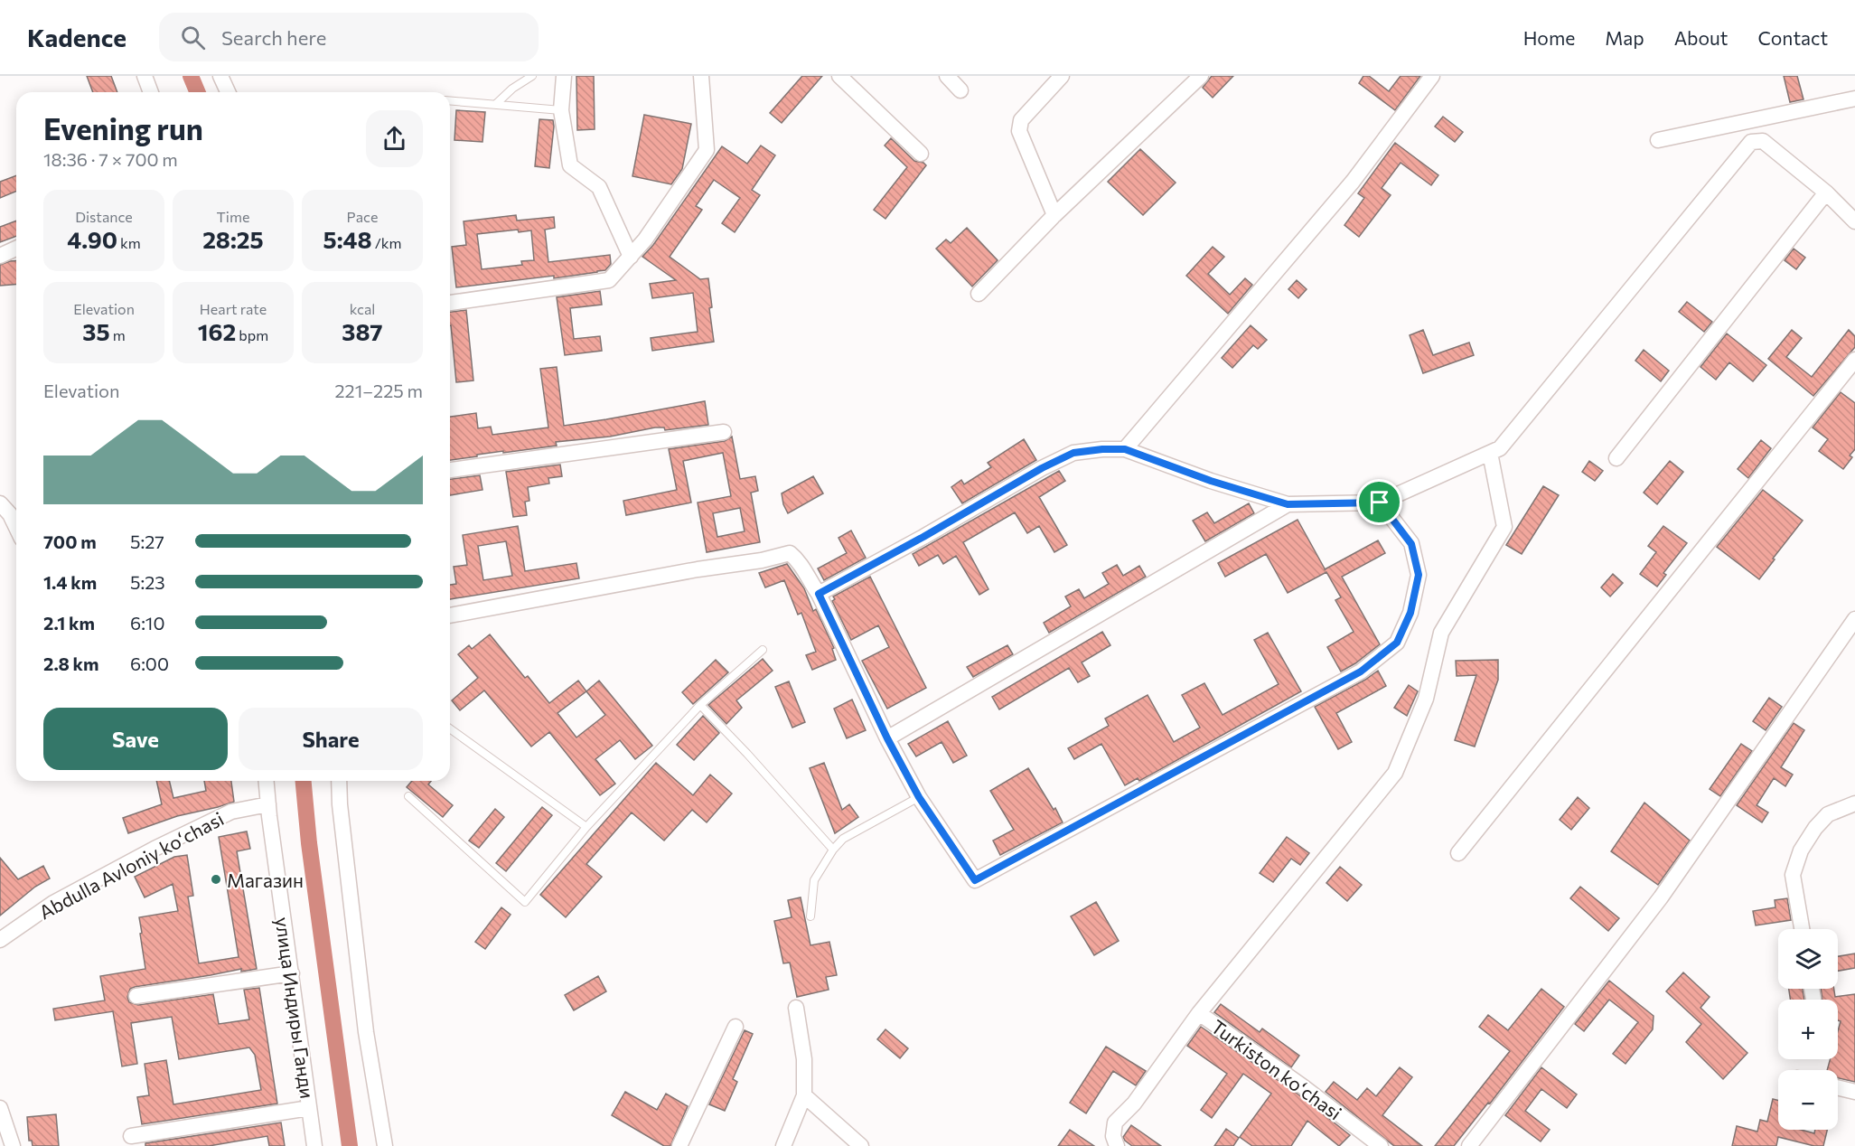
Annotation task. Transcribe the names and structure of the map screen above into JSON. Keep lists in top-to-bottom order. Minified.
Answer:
{"streets":{"street":["Abdulla Avloniy koʻchasi","улица Индиры Ганди","Turkiston koʻchasi"]},"crossings":[["Abdulla Avloniy koʻchasi","улица Индиры Ганди"]],"places":["Магазин"],"page":{"header":"Kadence","search":"Search here","nav":["Home","Map","About","Contact"],"heading":["Evening run","18:36 · 7 × 700 m"],"stats":[["Distance","4.90 km"],["Time","28:25"],["Pace","5:48 /km"],["Elevation","35 m"],["Heart rate","162 bpm"],["kcal","387"]],"chart":["Elevation","221–225 m"],"list":[{"name":"700 m","note":"5:27"},{"name":"1.4 km","note":"5:23"},{"name":"2.1 km","note":"6:10"},{"name":"2.8 km","note":"6:00"}],"buttons":["Save","Share"],"map_buttons":["+","−"]}}
